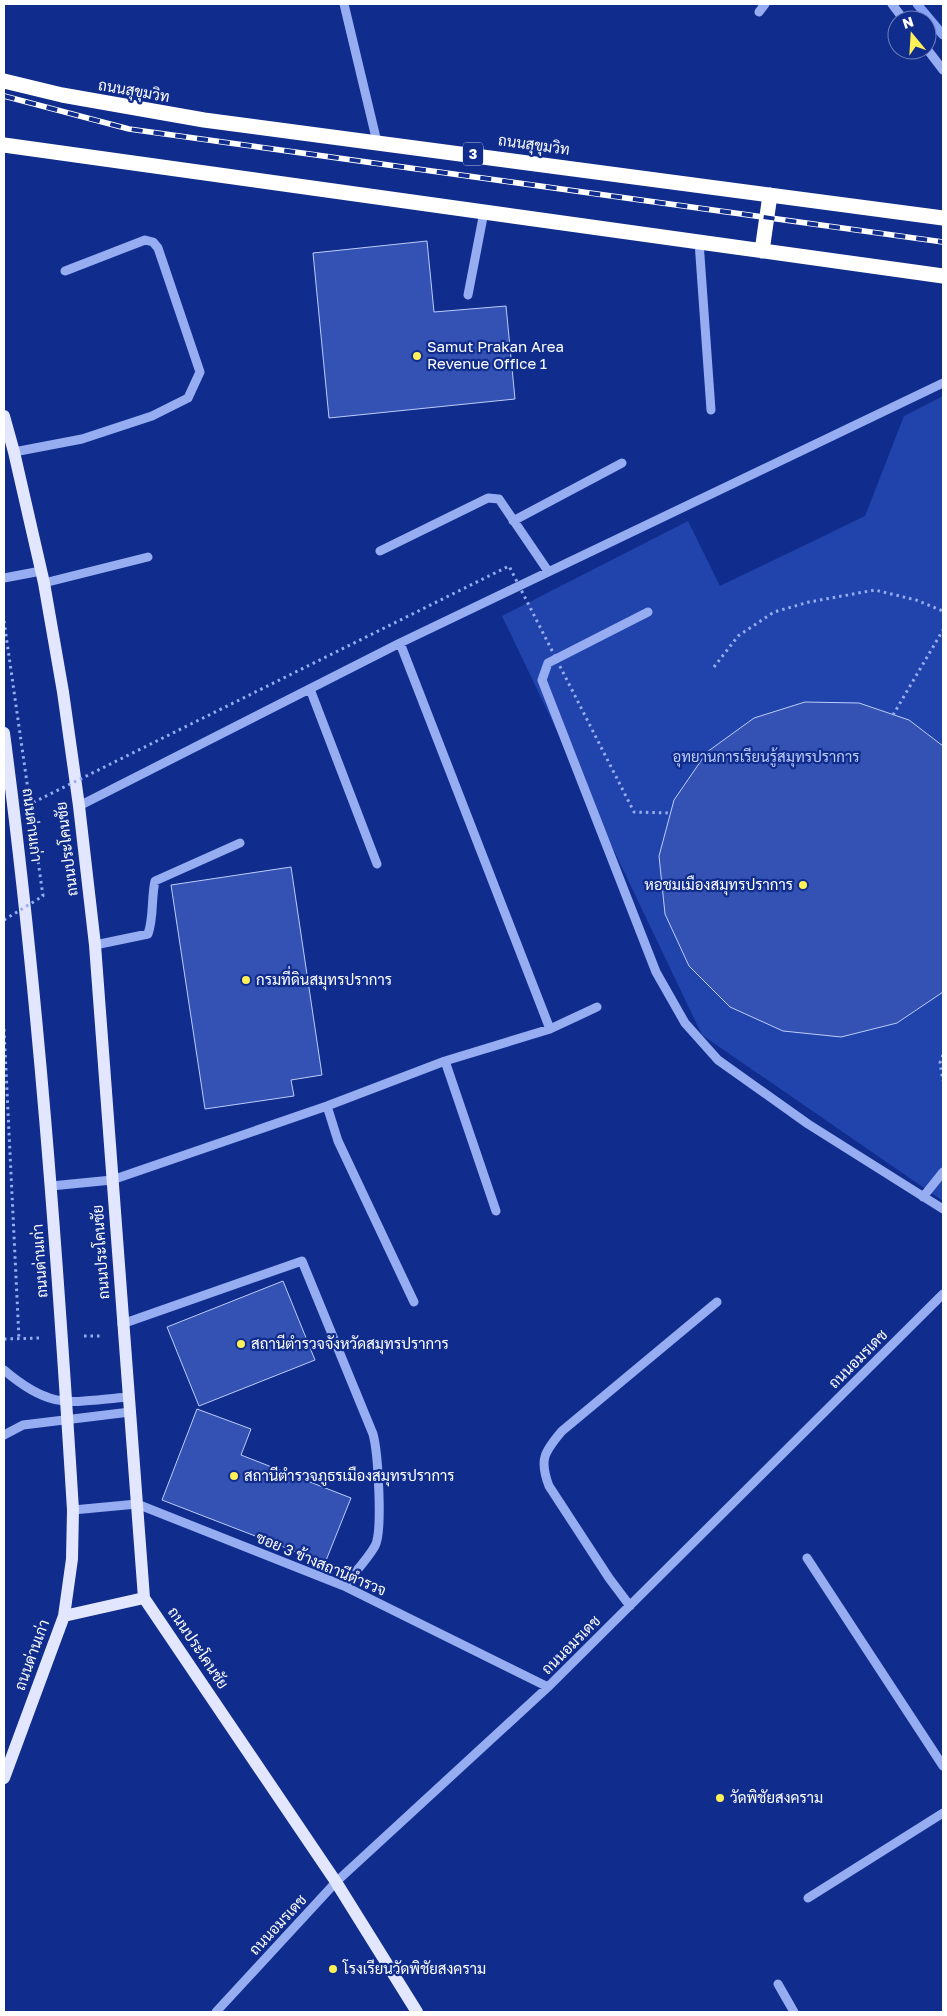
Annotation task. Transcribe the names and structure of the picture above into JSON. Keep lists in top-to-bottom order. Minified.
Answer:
{"streets":{"highway":["ถนนสุขุมวิท","3"],"main road":["ถนนด่านเก่า","ถนนประโคนชัย"],"street":["ถนนอมรเดช","ซอย 3 ข้างสถานีตำรวจ"]},"crossings":[["ถนนด่านเก่า","ซอย 3 ข้างสถานีตำรวจ"],["ถนนประโคนชัย","ถนนอมรเดช"],["ถนนประโคนชัย","ซอย 3 ข้างสถานีตำรวจ"],["ถนนอมรเดช","ซอย 3 ข้างสถานีตำรวจ"]],"parks":["อุทยานการเรียนรู้สมุทรปราการ"],"places":["Samut Prakan Area Revenue Office 1","หอชมเมืองสมุทรปราการ","กรมที่ดินสมุทรปราการ","สถานีตำรวจจังหวัดสมุทรปราการ","สถานีตำรวจภูธรเมืองสมุทรปราการ","วัดพิชัยสงคราม","โรงเรียนวัดพิชัยสงคราม"],"north":"top"}
